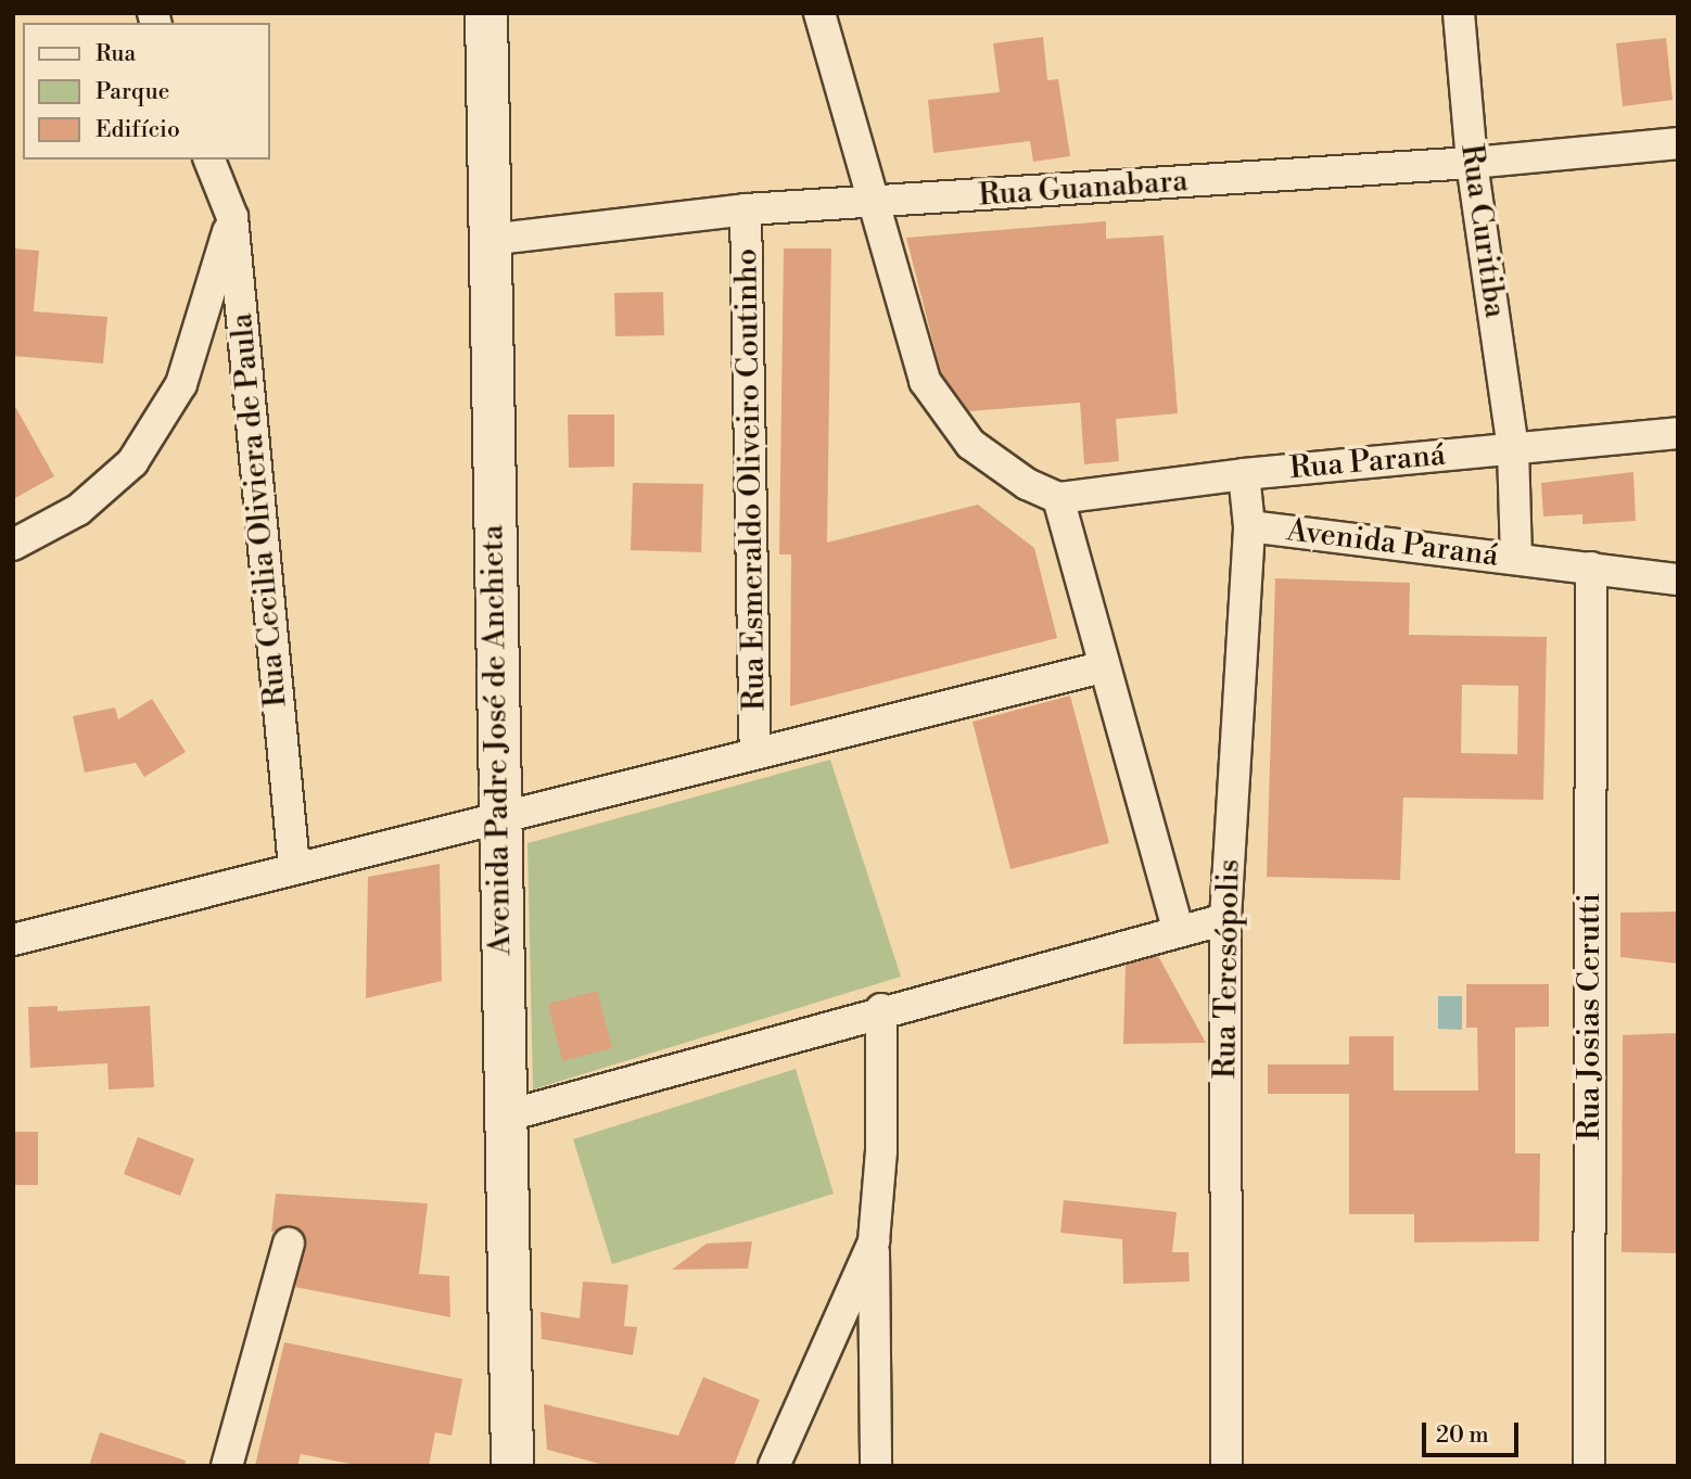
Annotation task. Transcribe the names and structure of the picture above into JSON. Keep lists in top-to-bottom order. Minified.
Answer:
{"streets":{"main road":["Avenida Padre José de Anchieta"],"street":["Rua Guanabara","Rua Curitiba","Rua Paraná","Rua Esmeraldo Oliveiro Coutinho","Rua Cecilia Oliviera de Paula","Avenida Paraná","Rua Teresópolis","Rua Josias Cerutti"]},"crossings":[["Rua Guanabara","Rua Curitiba"],["Rua Guanabara","Rua Esmeraldo Oliveiro Coutinho"],["Rua Guanabara","Avenida Padre José de Anchieta"],["Rua Curitiba","Rua Paraná"],["Rua Curitiba","Avenida Paraná"],["Rua Paraná","Avenida Paraná"],["Rua Paraná","Rua Teresópolis"],["Rua Esmeraldo Oliveiro Coutinho","Rua Cecilia Oliviera de Paula"],["Rua Esmeraldo Oliveiro Coutinho","Avenida Padre José de Anchieta"],["Avenida Paraná","Rua Teresópolis"]],"legend":["Rua","Parque","Edifício"],"scale_bar":"20 m"}
